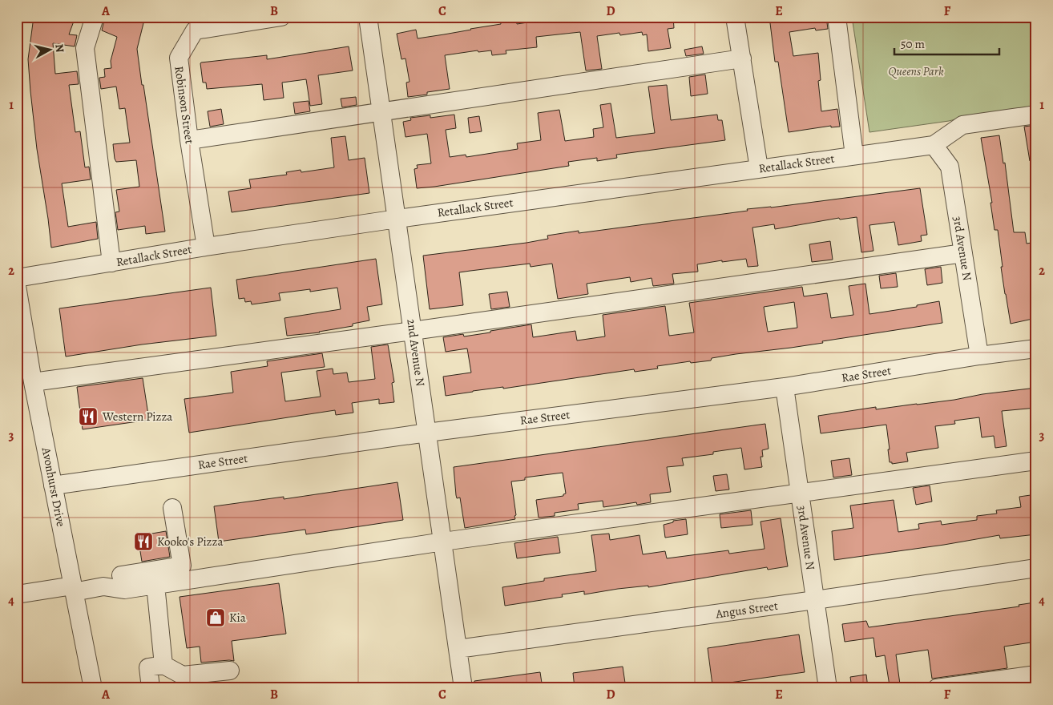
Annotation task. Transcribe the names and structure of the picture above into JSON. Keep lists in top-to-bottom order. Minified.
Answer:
{"streets":{"street":["Robinson Street","Retallack Street","3rd Avenue N","2nd Avenue N","Rae Street","Avonhurst Drive","Angus Street"]},"crossings":[["Robinson Street","Retallack Street"],["Retallack Street","3rd Avenue N"],["Retallack Street","2nd Avenue N"],["3rd Avenue N","Rae Street"],["3rd Avenue N","Angus Street"],["2nd Avenue N","Rae Street"],["2nd Avenue N","Angus Street"],["Rae Street","Avonhurst Drive"]],"parks":["Queens Park"],"places":{"restaurant":["Western Pizza","Kooko's Pizza"],"shop":["Kia"]},"scale_bar":"50 m","north":"right","grid":{"columns":["A","B","C","D","E","F"],"rows":["1","2","3","4"]}}
